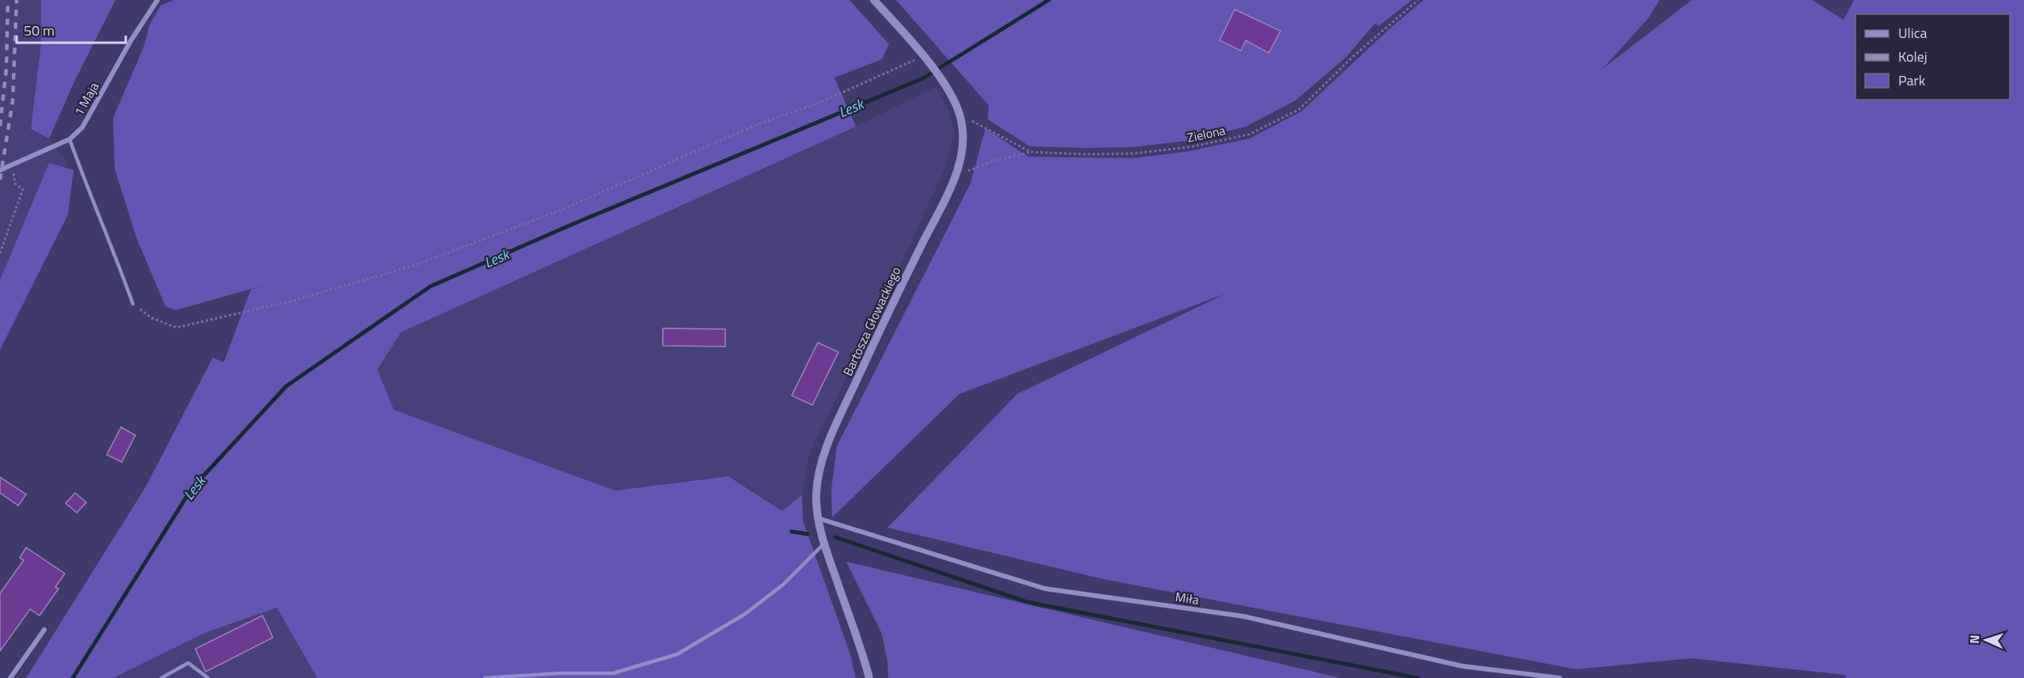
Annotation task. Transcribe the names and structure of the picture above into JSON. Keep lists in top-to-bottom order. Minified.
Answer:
{"streets":{"street":["1 Maja","Bartosza Głowackiego","Miła"],"path":["Zielona"]},"crossings":[["Zielona","Bartosza Głowackiego"],["Bartosza Głowackiego","Miła"]],"water":["Lesk"],"legend":["Ulica","Kolej","Park"],"scale_bar":"50 m","north":"left"}
